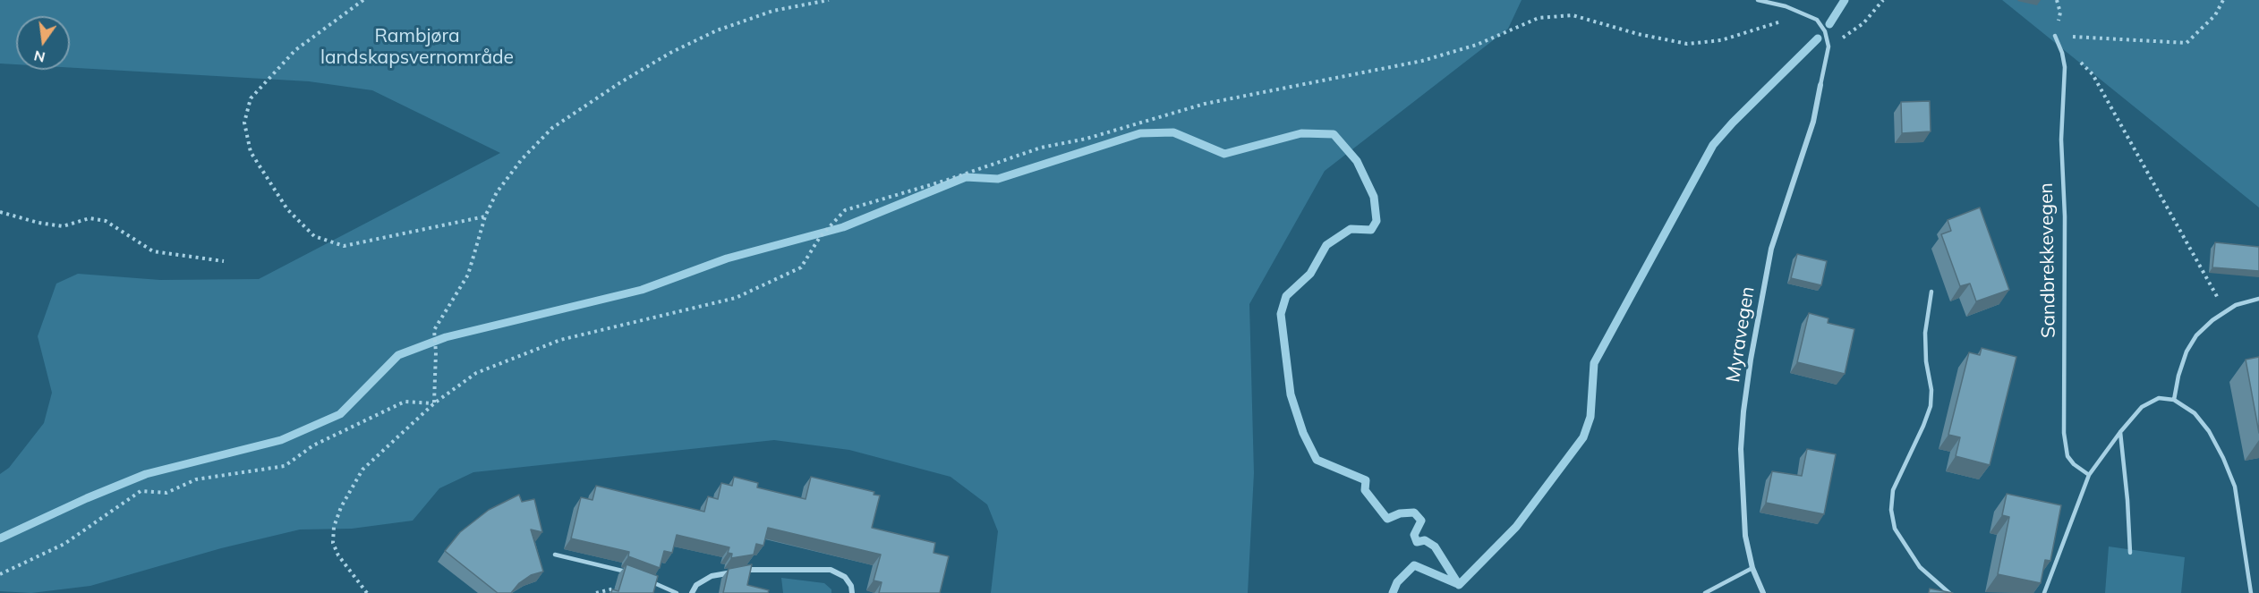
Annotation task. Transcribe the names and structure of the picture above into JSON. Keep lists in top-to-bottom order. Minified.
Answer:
{"streets":{"street":["Myravegen"],"lane":["Sandbrekkevegen"]},"parks":["Rambjøra landskapsvernområde"],"north":"bottom"}
